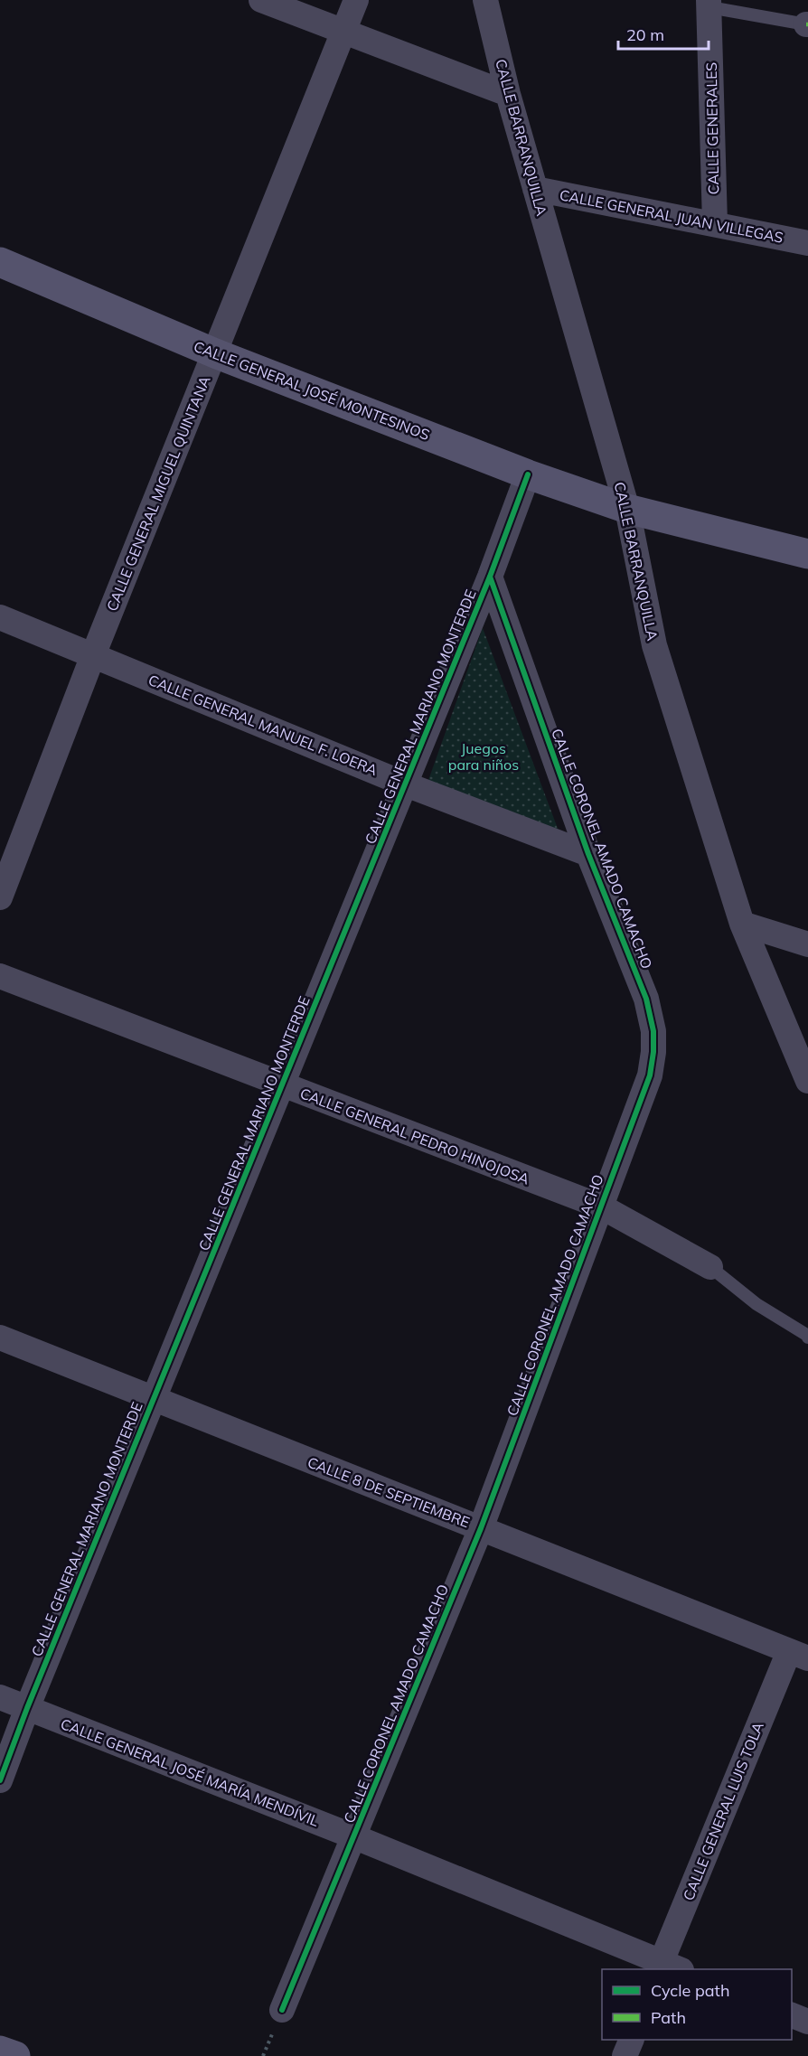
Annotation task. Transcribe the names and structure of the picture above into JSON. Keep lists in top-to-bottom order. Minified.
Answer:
{"streets":{"street":["CALLE GENERALES","CALLE BARRANQUILLA","CALLE GENERAL JUAN VILLEGAS","CALLE GENERAL JOSÉ MONTESINOS","CALLE GENERAL MIGUEL QUINTANA","CALLE GENERAL MARIANO MONTERDE","CALLE GENERAL MANUEL F. LOERA","CALLE CORONEL AMADO CAMACHO","CALLE GENERAL PEDRO HINOJOSA","CALLE 8 DE SEPTIEMBRE","CALLE GENERAL JOSÉ MARÍA MENDÍVIL","CALLE GENERAL LUIS TOLA"]},"crossings":[["CALLE GENERALES","CALLE GENERAL JUAN VILLEGAS"],["CALLE BARRANQUILLA","CALLE GENERAL JUAN VILLEGAS"],["CALLE BARRANQUILLA","CALLE GENERAL JOSÉ MONTESINOS"],["CALLE GENERAL JOSÉ MONTESINOS","CALLE GENERAL MIGUEL QUINTANA"],["CALLE GENERAL JOSÉ MONTESINOS","CALLE GENERAL MARIANO MONTERDE"],["CALLE GENERAL MIGUEL QUINTANA","CALLE GENERAL MANUEL F. LOERA"],["CALLE GENERAL MARIANO MONTERDE","CALLE GENERAL MANUEL F. LOERA"],["CALLE GENERAL MARIANO MONTERDE","CALLE CORONEL AMADO CAMACHO"],["CALLE GENERAL MARIANO MONTERDE","CALLE GENERAL PEDRO HINOJOSA"],["CALLE GENERAL MARIANO MONTERDE","CALLE 8 DE SEPTIEMBRE"],["CALLE GENERAL MARIANO MONTERDE","CALLE GENERAL JOSÉ MARÍA MENDÍVIL"],["CALLE GENERAL MANUEL F. LOERA","CALLE CORONEL AMADO CAMACHO"],["CALLE CORONEL AMADO CAMACHO","CALLE GENERAL PEDRO HINOJOSA"],["CALLE CORONEL AMADO CAMACHO","CALLE 8 DE SEPTIEMBRE"],["CALLE CORONEL AMADO CAMACHO","CALLE GENERAL JOSÉ MARÍA MENDÍVIL"],["CALLE 8 DE SEPTIEMBRE","CALLE GENERAL LUIS TOLA"],["CALLE GENERAL JOSÉ MARÍA MENDÍVIL","CALLE GENERAL LUIS TOLA"]],"parks":["Juegos para niños"],"legend":["Cycle path","Path"],"scale_bar":"20 m"}
